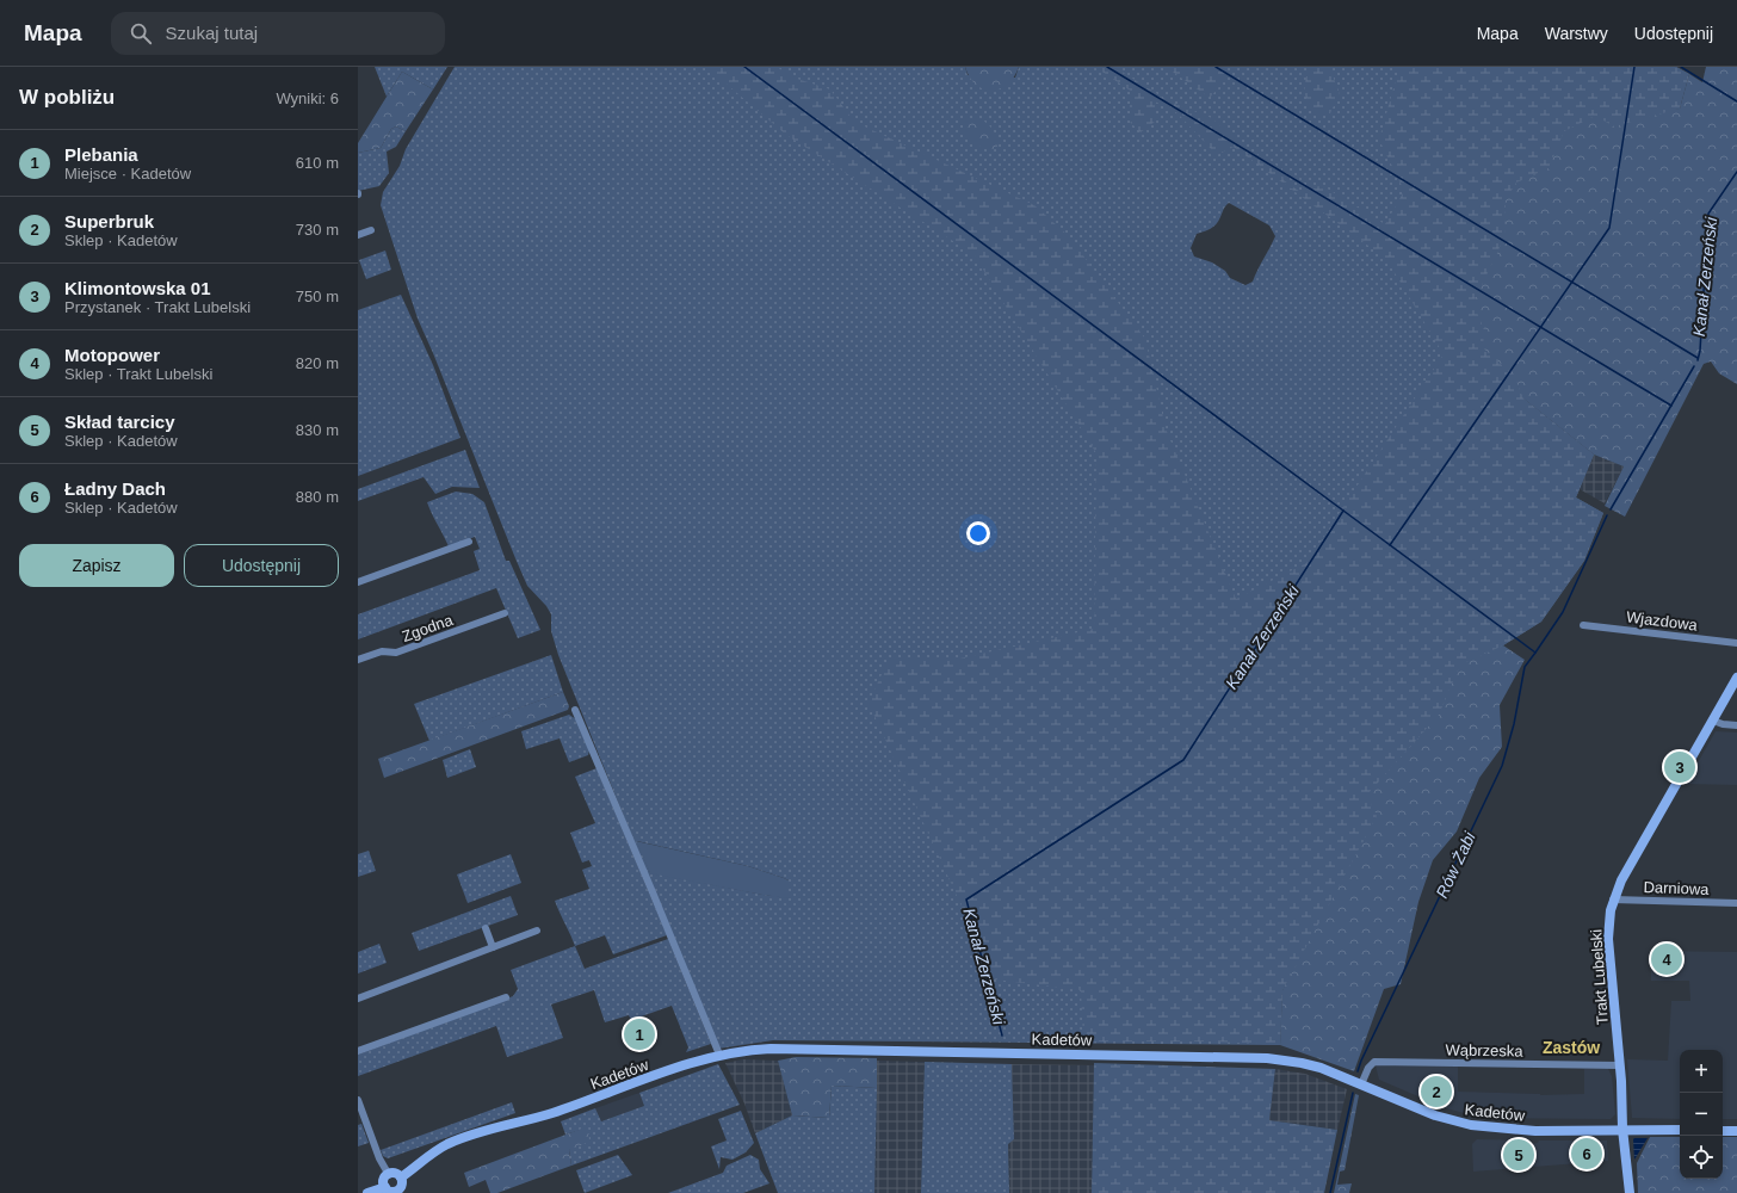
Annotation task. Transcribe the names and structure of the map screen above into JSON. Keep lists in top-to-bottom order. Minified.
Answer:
{"streets":{"street":["Wjazdowa","Zgodna","Darniowa","Trakt Lubelski","Kadetów","Wąbrzeska"]},"crossings":[["Darniowa","Trakt Lubelski"],["Trakt Lubelski","Kadetów"],["Trakt Lubelski","Wąbrzeska"],["Kadetów","Wąbrzeska"]],"districts":["Zastów"],"water":["Kanał Zerzeński","Rów Żabi"],"page":{"header":"Mapa","search":"Szukaj tutaj","nav":["Mapa","Warstwy","Udostępnij"],"heading":["W pobliżu","Wyniki: 6"],"list":[{"mark":"1","name":"Plebania","note":"Miejsce · Kadetów","value":"610 m"},{"mark":"2","name":"Superbruk","note":"Sklep · Kadetów","value":"730 m"},{"mark":"3","name":"Klimontowska 01","note":"Przystanek · Trakt Lubelski","value":"750 m"},{"mark":"4","name":"Motopower","note":"Sklep · Trakt Lubelski","value":"820 m"},{"mark":"5","name":"Skład tarcicy","note":"Sklep · Kadetów","value":"830 m"},{"mark":"6","name":"Ładny Dach","note":"Sklep · Kadetów","value":"880 m"}],"buttons":["Zapisz","Udostępnij"],"pins":["3","4","1","2","6","5"],"map_buttons":["+","−"]}}
